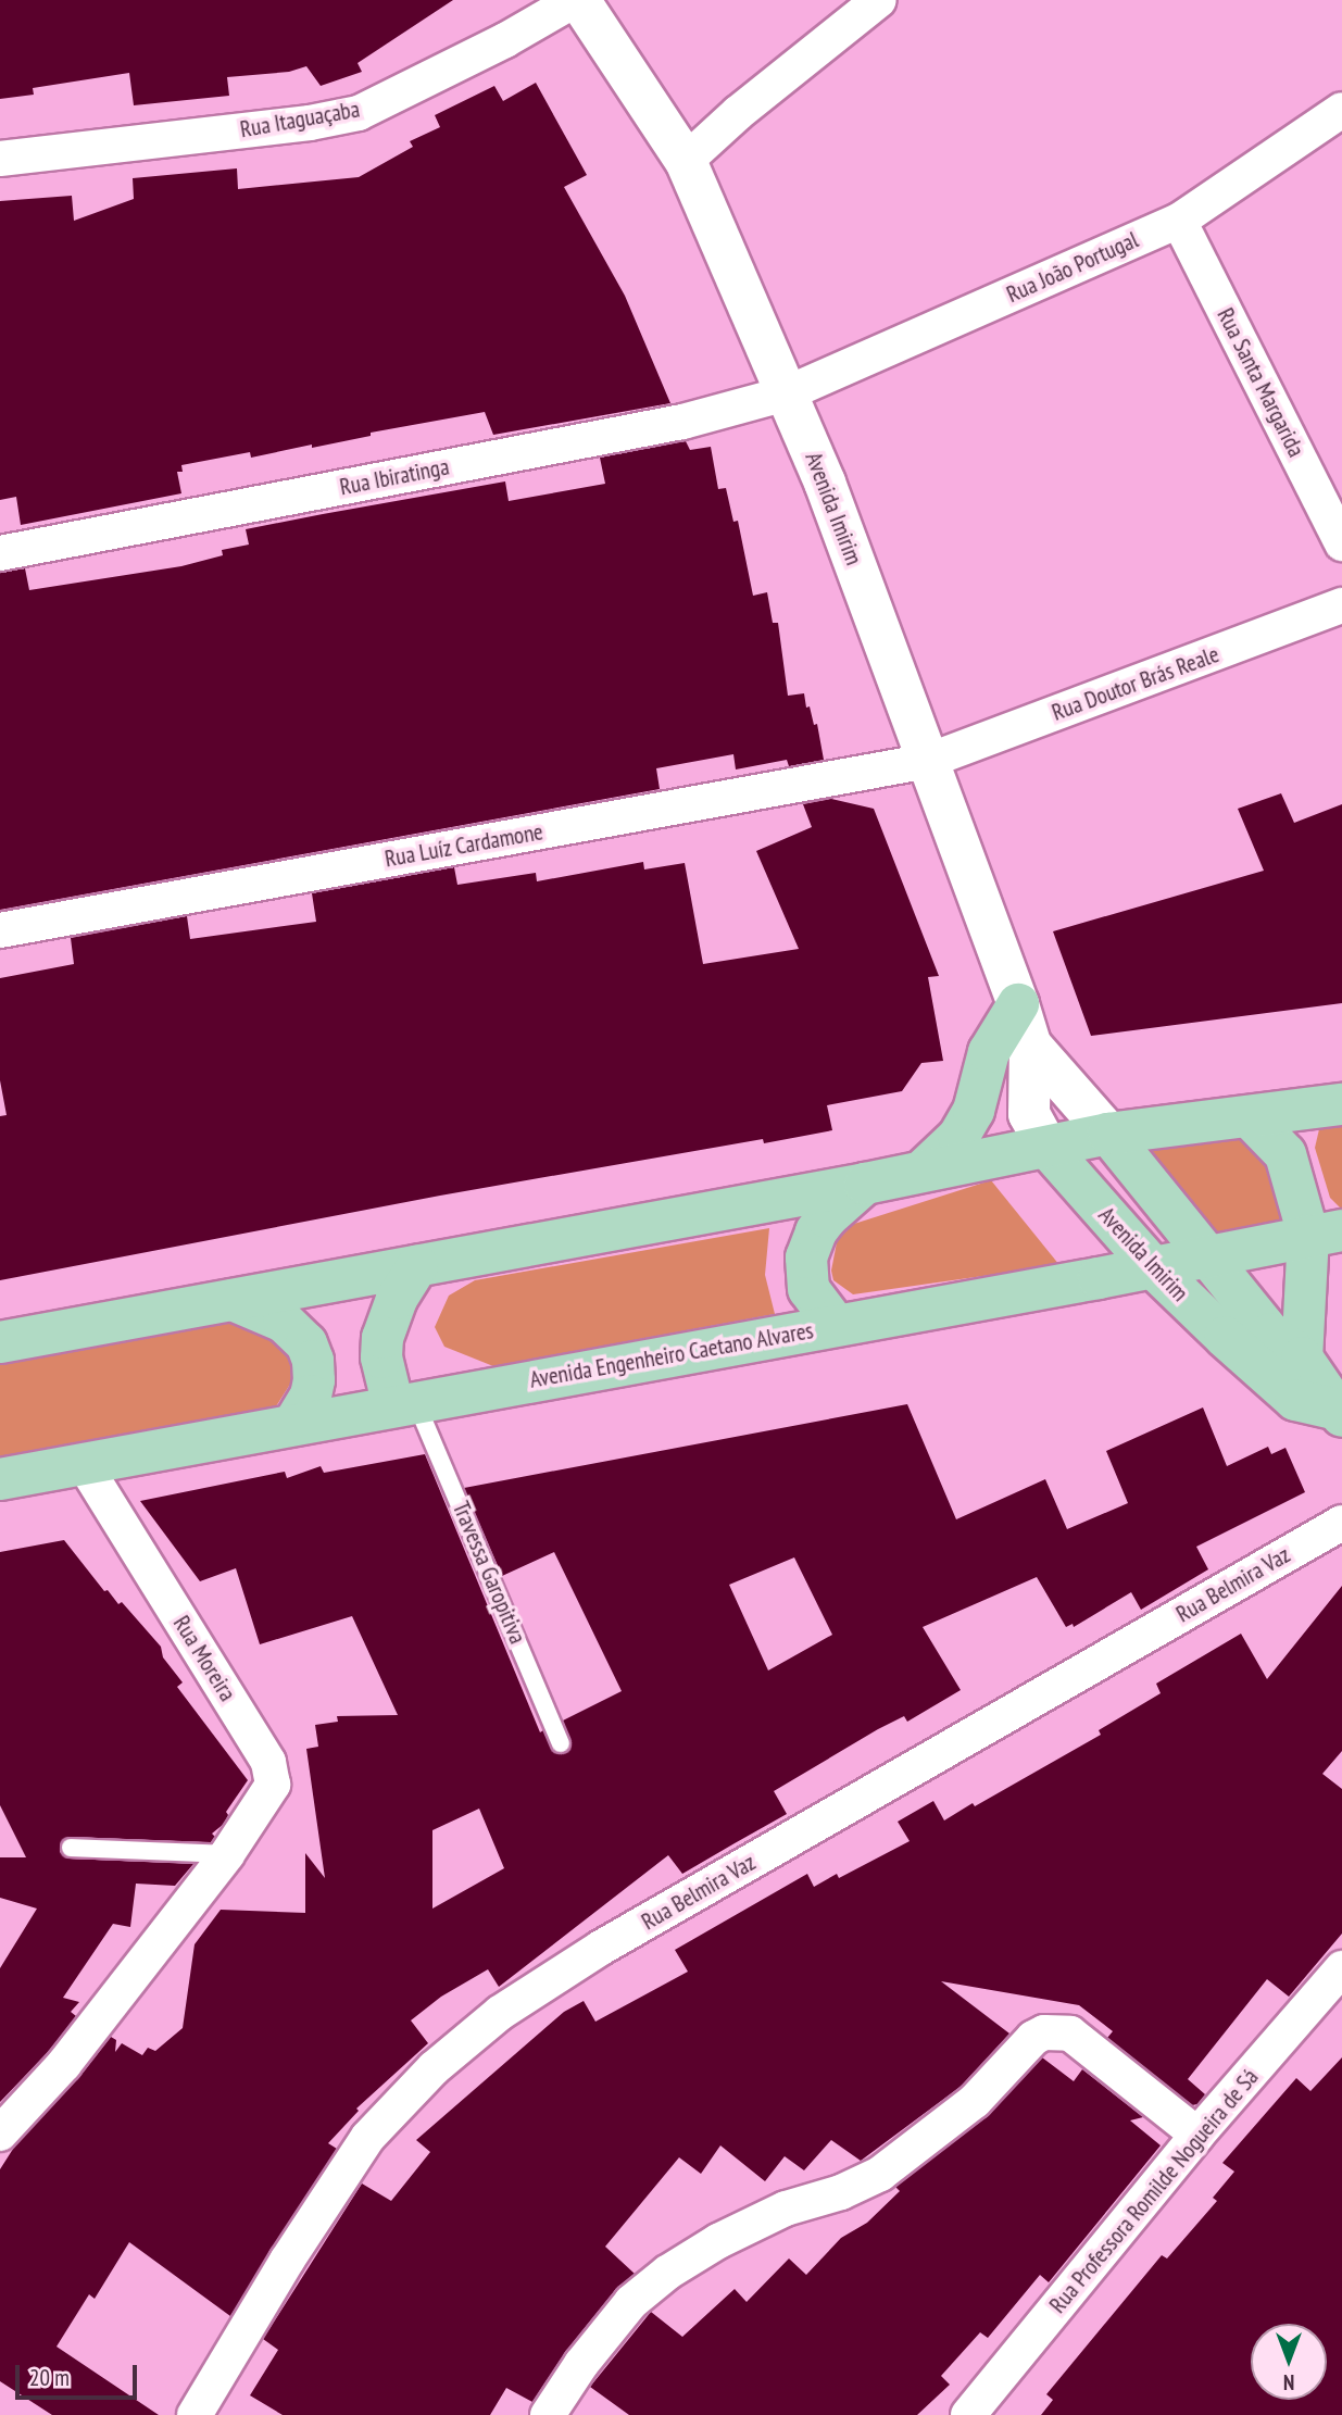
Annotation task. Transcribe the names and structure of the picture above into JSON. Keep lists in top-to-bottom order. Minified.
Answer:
{"streets":{"main road":["Avenida Imirim","Avenida Engenheiro Caetano Alvares"],"street":["Rua Itaguaçaba","Rua João Portugal","Rua Santa Margarida","Rua Ibiratinga","Rua Doutor Brás Reale","Rua Luíz Cardamone","Rua Belmira Vaz","Rua Moreira","Rua Professora Romilde Nogueira de Sá"],"lane":["Travessa Garopitiva"]},"crossings":[["Rua Itaguaçaba","Avenida Imirim"],["Rua João Portugal","Rua Santa Margarida"],["Rua João Portugal","Rua Ibiratinga"],["Rua João Portugal","Avenida Imirim"],["Rua Ibiratinga","Avenida Imirim"],["Avenida Imirim","Rua Doutor Brás Reale"],["Avenida Imirim","Rua Luíz Cardamone"],["Avenida Imirim","Avenida Engenheiro Caetano Alvares"],["Rua Doutor Brás Reale","Rua Luíz Cardamone"],["Avenida Engenheiro Caetano Alvares","Travessa Garopitiva"],["Avenida Engenheiro Caetano Alvares","Rua Moreira"]],"scale_bar":"20 m","north":"bottom"}
